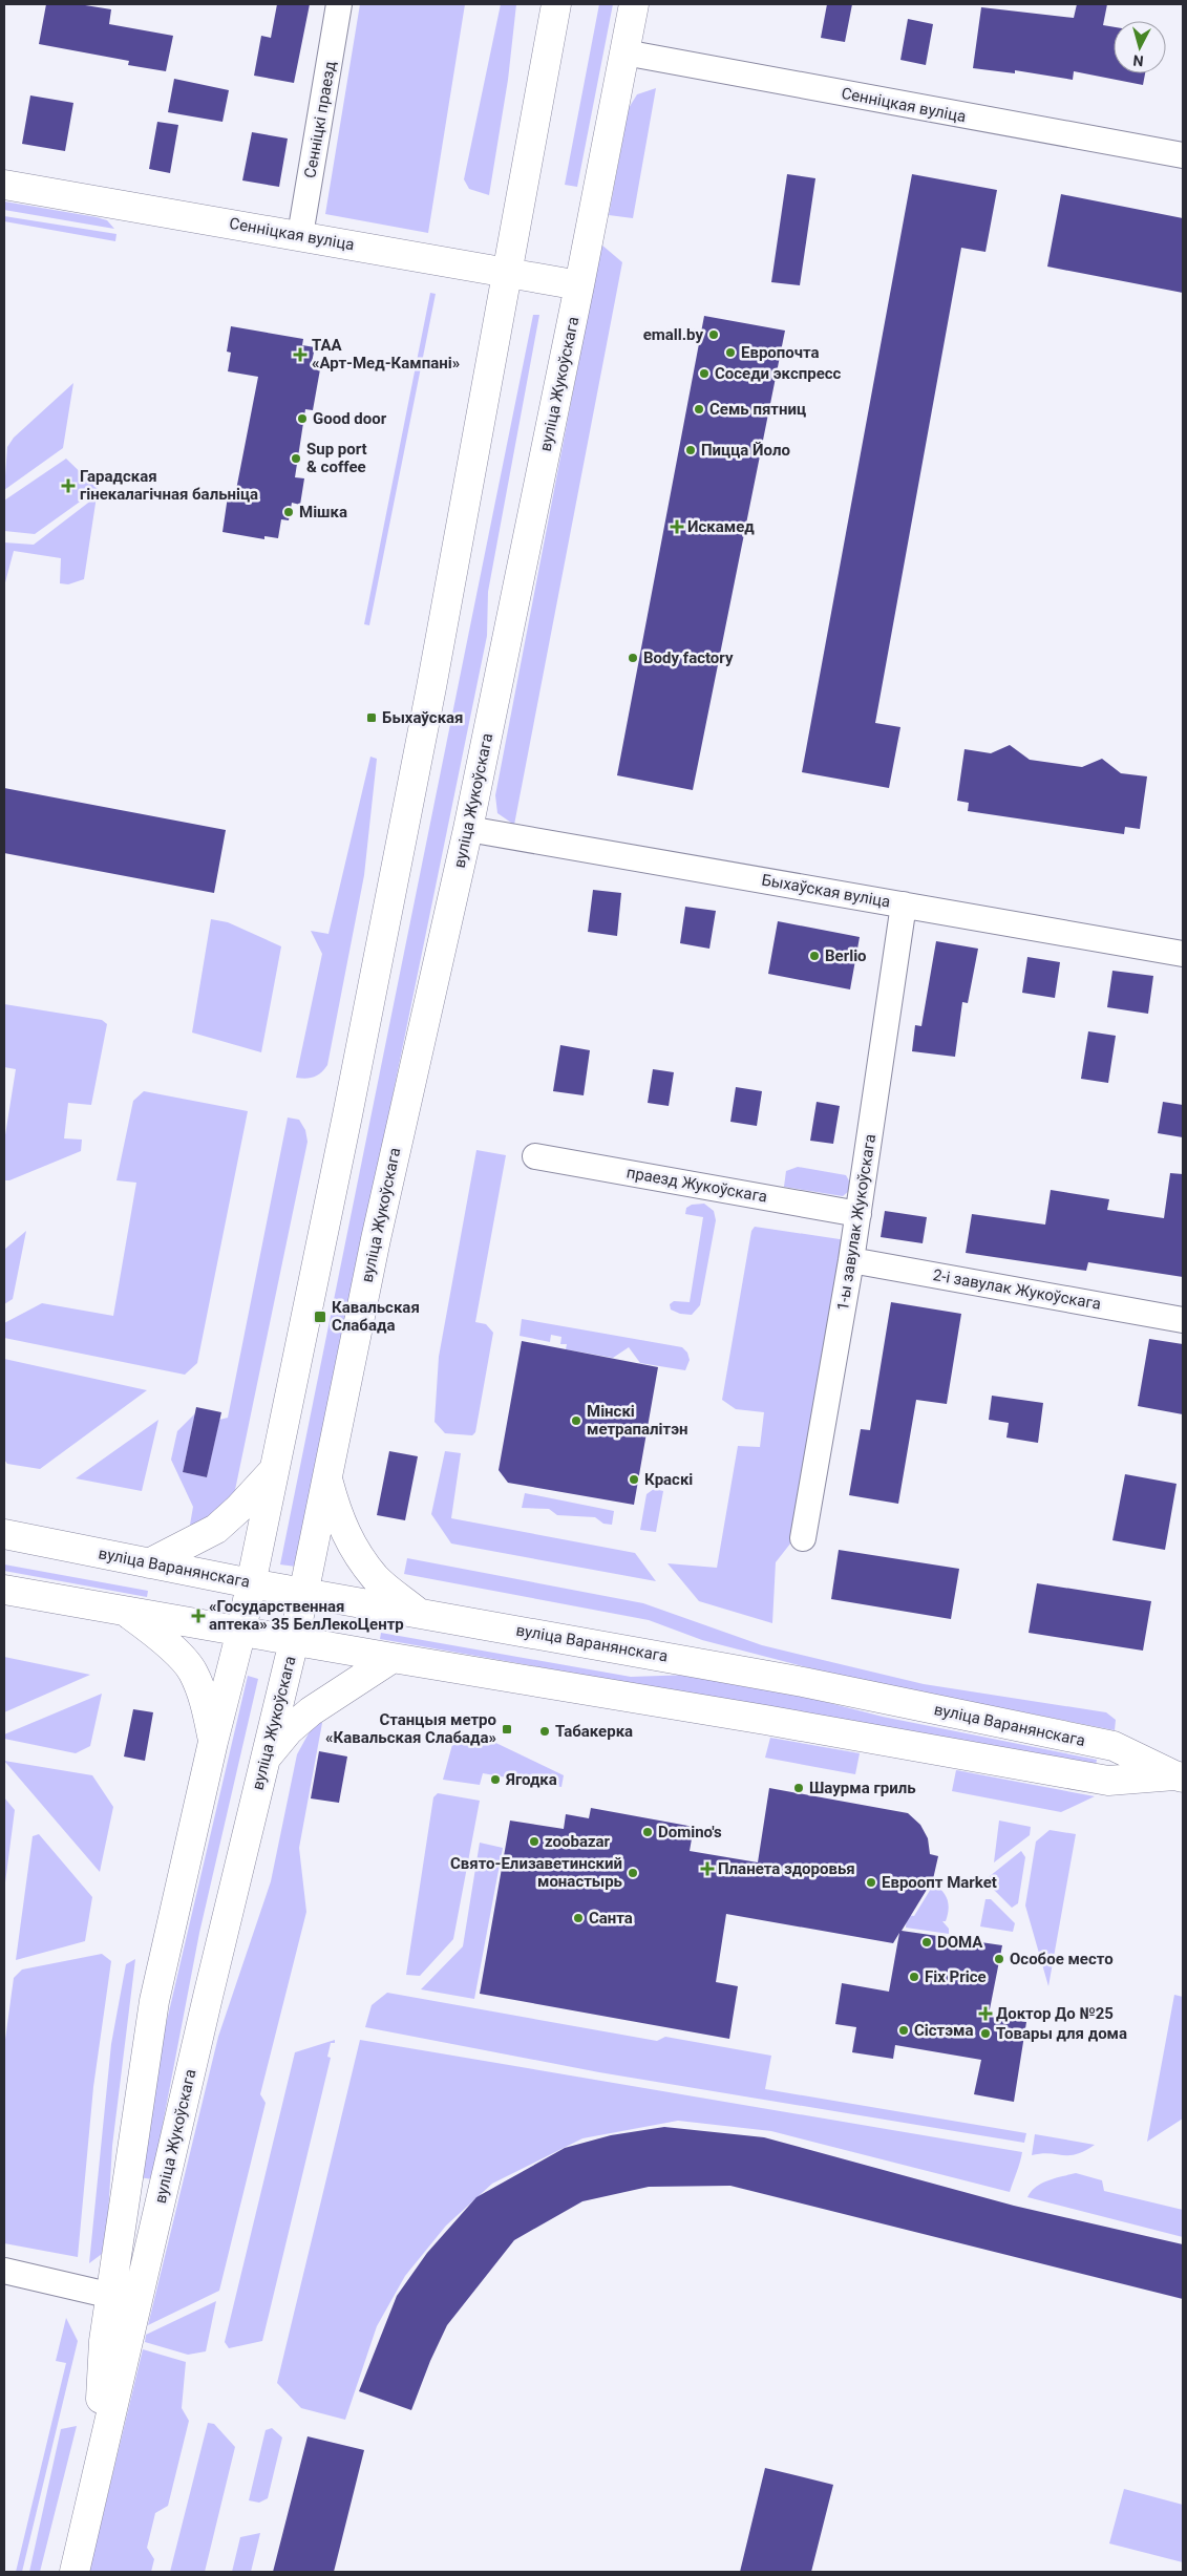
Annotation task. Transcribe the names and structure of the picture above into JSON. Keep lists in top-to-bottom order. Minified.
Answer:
{"streets":{"main road":["Сенніцкая вуліца","вуліца Жукоўскага","вуліца Варанянскага"],"street":["Сенніцкі праезд","Быхаўская вуліца","праезд Жукоўскага","1-ы завулак Жукоўскага","2-і завулак Жукоўскага"]},"crossings":[["Сенніцкая вуліца","Сенніцкі праезд"],["Сенніцкая вуліца","вуліца Жукоўскага"],["вуліца Жукоўскага","Быхаўская вуліца"],["вуліца Жукоўскага","вуліца Варанянскага"],["Быхаўская вуліца","1-ы завулак Жукоўскага"],["праезд Жукоўскага","1-ы завулак Жукоўскага"],["1-ы завулак Жукоўскага","2-і завулак Жукоўскага"]],"places":{"other":["emall.by","Европочта","Соседи экспресс","Семь пятниц","Good door","Пицца Йоло","Sup port & coffee","Мішка","Body factory","Berlio","Мінскі метрапалітэн","Краскі","Табакерка","Ягодка","Шаурма гриль","Domino's","zoobazar","Свято-Елизаветинский монастырь","Евроопт Market","Санта","DOMA","Особое место","Fix Price","Сістэма","Товары для дома"],"health":["ТАА «Арт-Мед-Кампані»","Гарадская гінекалагічная бальніца","Искамед","«Государственная аптека» 35 БелЛекоЦентр","Планета здоровья","Доктор До №25"],"transit":["Быхаўская","Кавальская Слабада","Станцыя метро «Кавальская Слабада»"]},"north":"bottom"}
